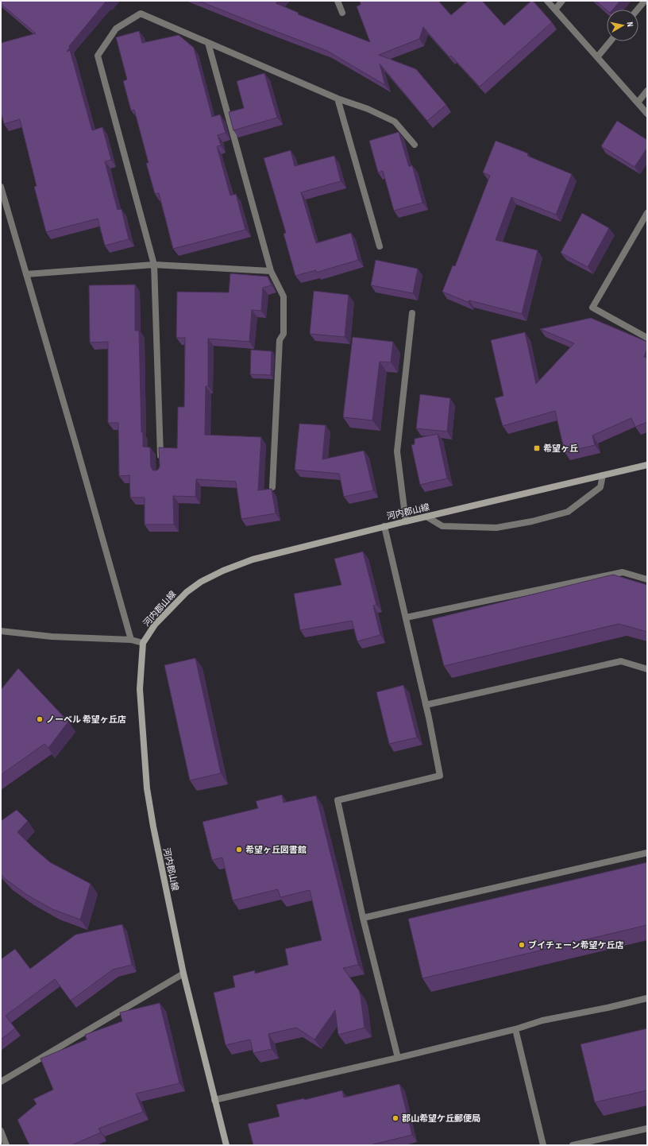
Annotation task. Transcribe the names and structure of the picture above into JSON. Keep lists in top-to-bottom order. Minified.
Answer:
{"streets":{"main road":["河内郡山線"]},"places":{"transit":["希望ヶ丘"],"other":["ノーベル 希望ヶ丘店","希望ヶ丘図書館","ブイチェーン希望ケ丘店","郡山希望ケ丘郵便局"]},"north":"right"}
